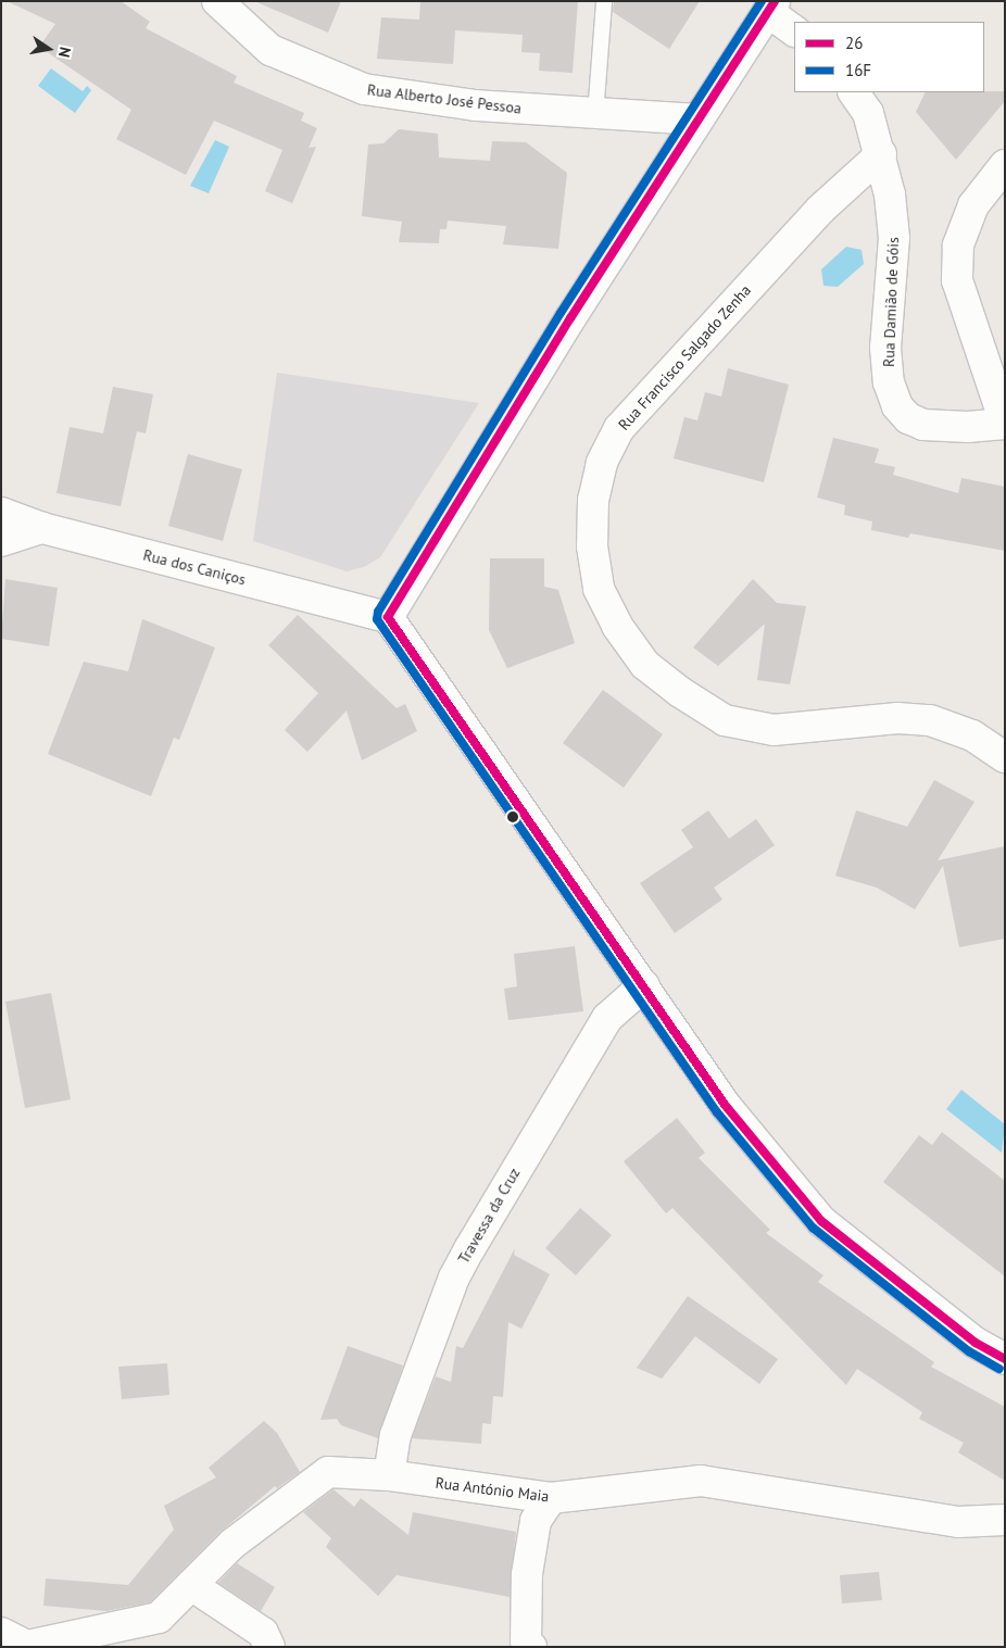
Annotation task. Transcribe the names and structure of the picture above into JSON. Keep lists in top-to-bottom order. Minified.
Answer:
{"streets":{"street":["Rua Alberto José Pessoa","Rua Damião de Góis","Rua Francisco Salgado Zenha","Rua dos Caniços","Travessa da Cruz","Rua António Maia"]},"crossings":[["Rua Damião de Góis","Rua Francisco Salgado Zenha"],["Travessa da Cruz","Rua António Maia"]],"lines":["transit line 26","transit line 16F"],"legend":["26","16F"],"north":"right"}
